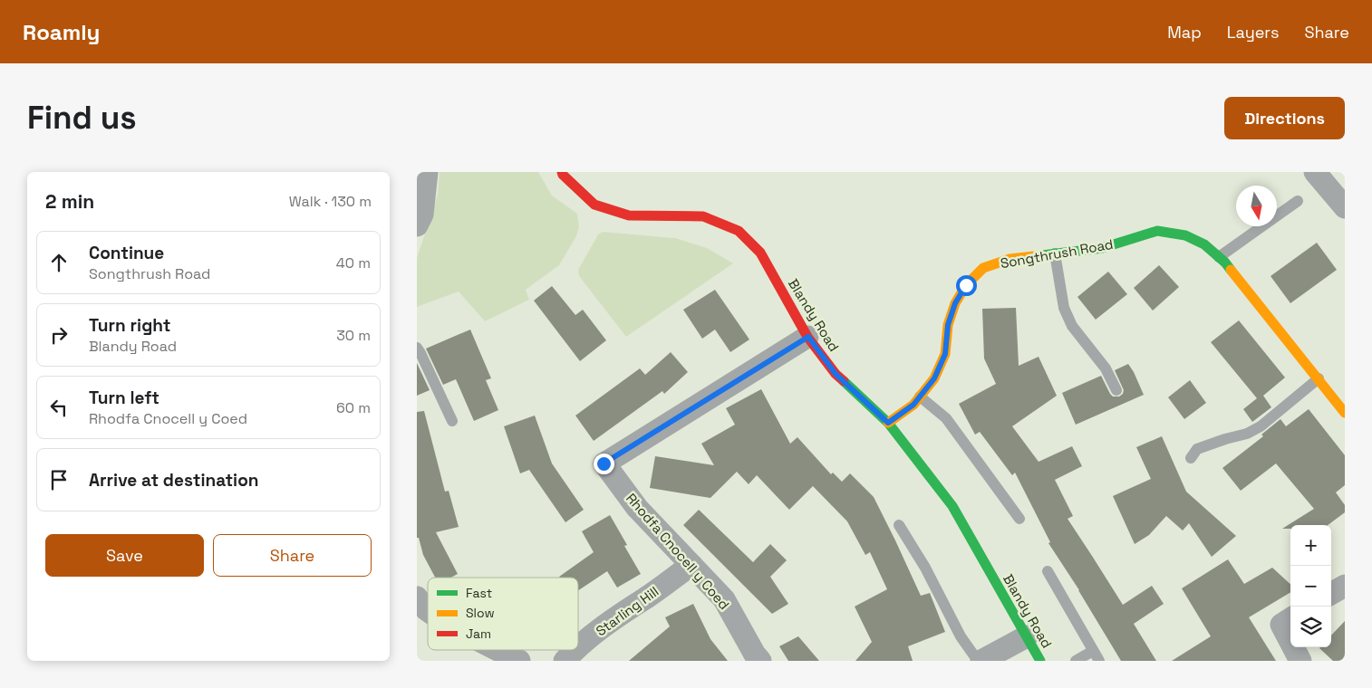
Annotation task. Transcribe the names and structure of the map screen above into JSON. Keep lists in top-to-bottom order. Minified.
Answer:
{"streets":{"street":["Songthrush Road","Blandy Road","Rhodfa Cnocell y Coed","Starling Hill"]},"crossings":[["Songthrush Road","Blandy Road"],["Blandy Road","Rhodfa Cnocell y Coed"],["Rhodfa Cnocell y Coed","Starling Hill"]],"legend":["Fast","Slow","Jam"],"north":"bottom","page":{"header":"Roamly","nav":["Map","Layers","Share"],"buttons":["Directions",["Save","Share"]],"title":"Find us","heading":["2 min","Walk · 130 m"],"list":[["Continue","Songthrush Road","40 m"],["Turn right","Blandy Road","30 m"],["Turn left","Rhodfa Cnocell y Coed","60 m"],"Arrive at destination"],"map_buttons":["+","−"]}}
